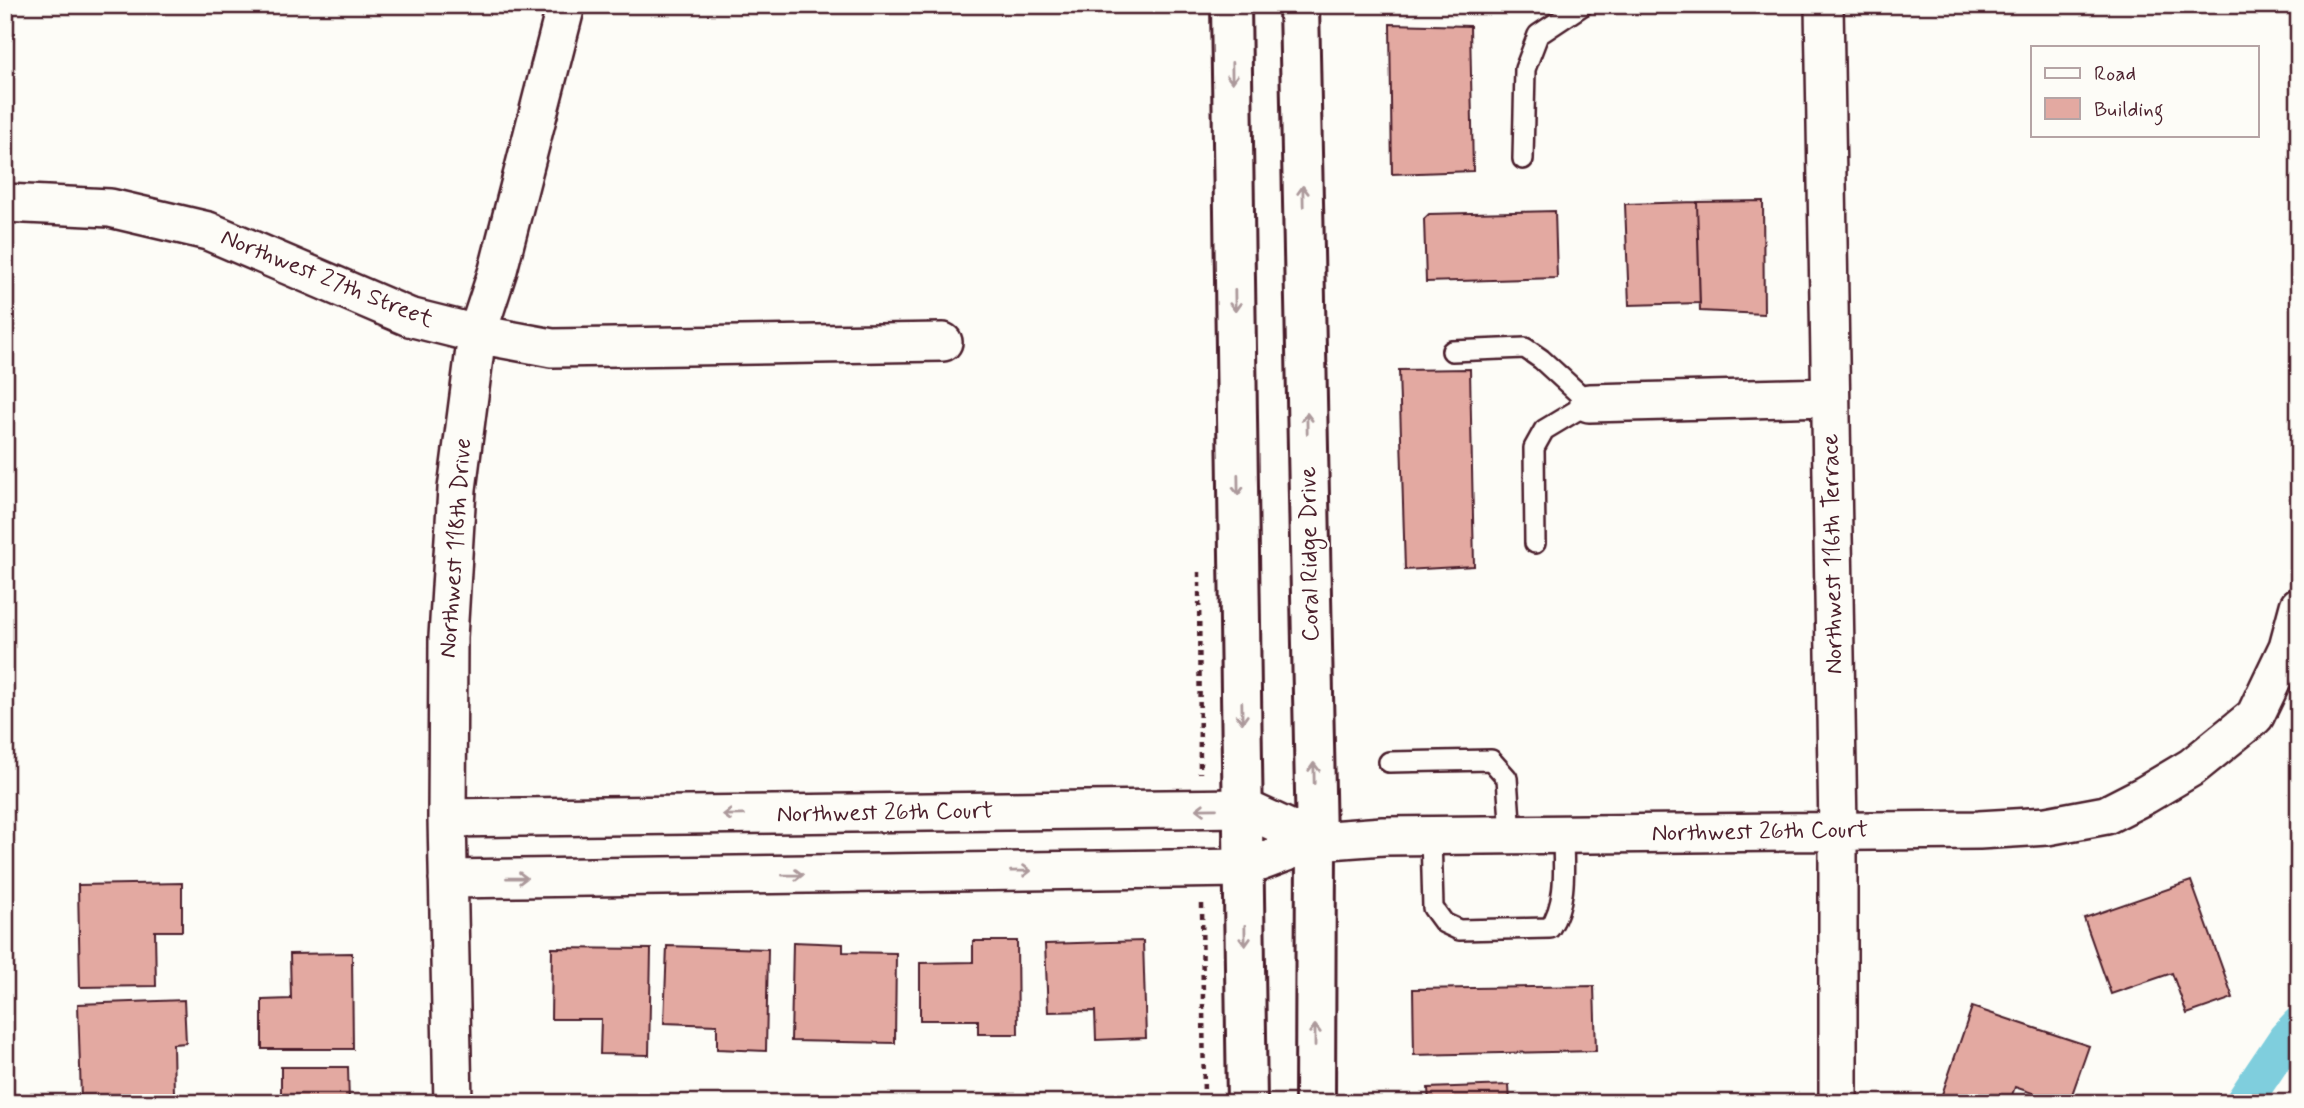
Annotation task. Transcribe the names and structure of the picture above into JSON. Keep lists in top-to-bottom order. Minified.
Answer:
{"streets":{"main road":["Coral Ridge Drive"],"street":["Northwest 27th Street","Northwest 118th Drive","Northwest 116th Terrace","Northwest 26th Court"]},"crossings":[["Northwest 27th Street","Northwest 118th Drive"],["Northwest 118th Drive","Northwest 26th Court"],["Coral Ridge Drive","Northwest 26th Court"],["Northwest 116th Terrace","Northwest 26th Court"]],"legend":["Road","Building"]}
